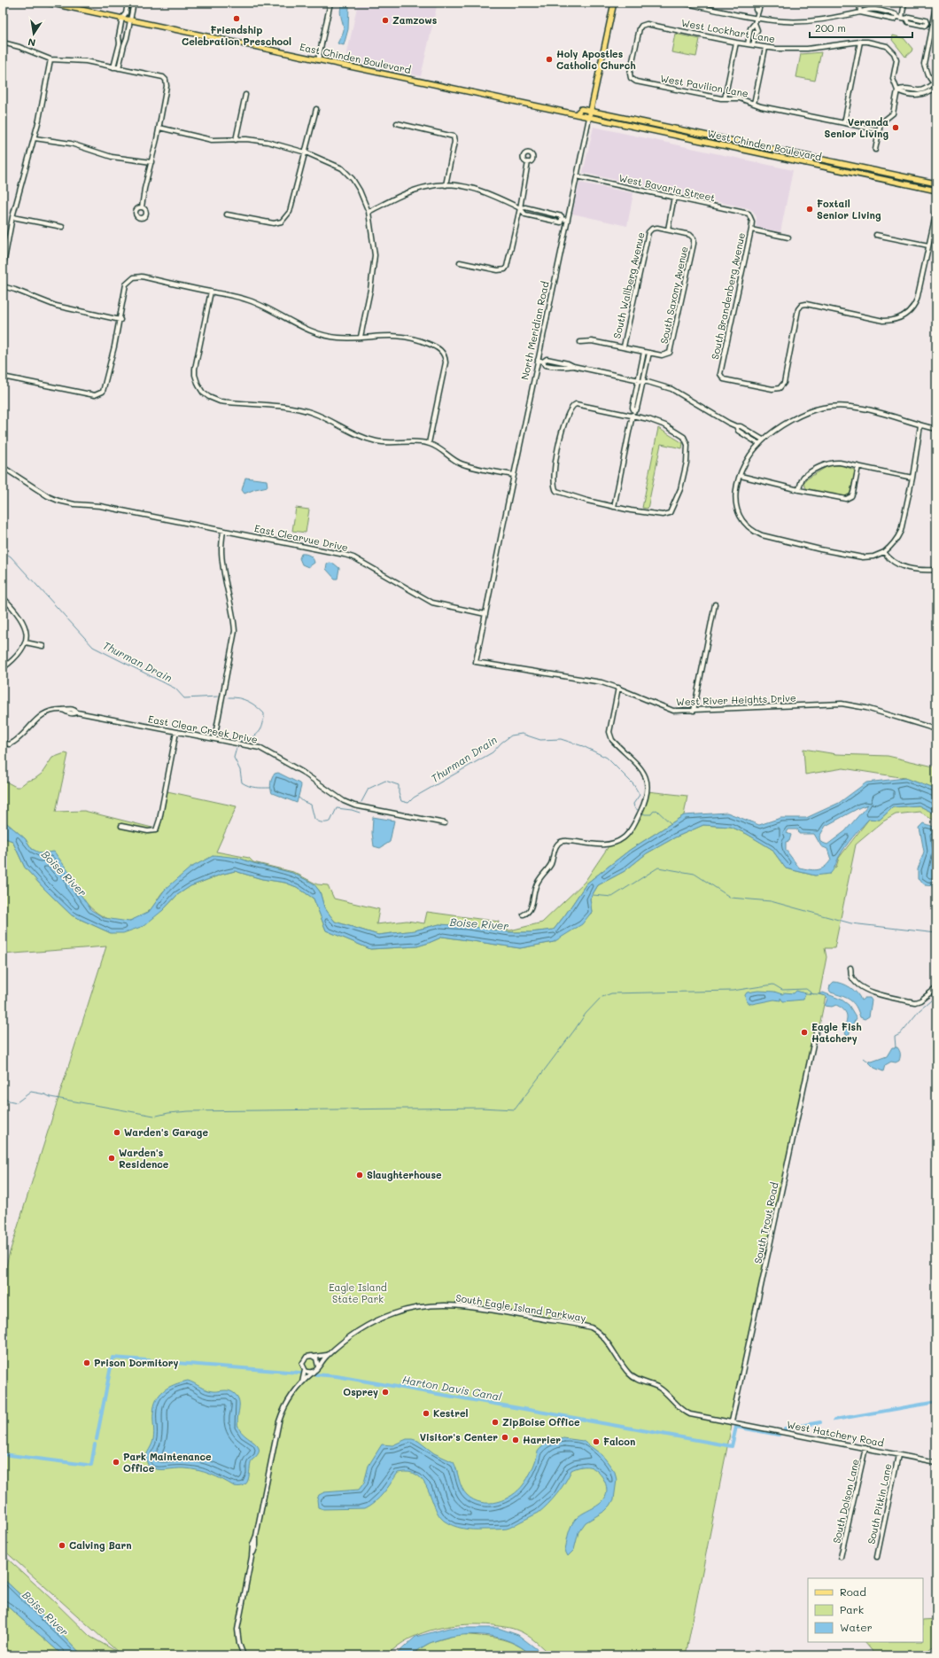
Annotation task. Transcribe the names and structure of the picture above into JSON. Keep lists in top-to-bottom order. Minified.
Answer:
{"streets":{"main road":["East Chinden Boulevard","West Chinden Boulevard","North Meridian Road"],"street":["West Lockhart Lane","West Pavilion Lane","West Bavaria Street","South Wallberg Avenue","South Saxony Avenue","South Brandenberg Avenue","East Clearvue Drive","West River Heights Drive","East Clear Creek Drive","South Trout Road","South Eagle Island Parkway","West Hatchery Road","South Dolson Lane","South Pitkin Lane"]},"crossings":[["West Lockhart Lane","West Pavilion Lane"],["East Chinden Boulevard","West Chinden Boulevard"],["East Chinden Boulevard","North Meridian Road"],["West Chinden Boulevard","North Meridian Road"],["West Bavaria Street","South Brandenberg Avenue"],["West Bavaria Street","North Meridian Road"],["South Wallberg Avenue","South Saxony Avenue"],["North Meridian Road","East Clearvue Drive"],["North Meridian Road","West River Heights Drive"],["South Trout Road","South Eagle Island Parkway"],["South Trout Road","West Hatchery Road"],["South Eagle Island Parkway","West Hatchery Road"],["West Hatchery Road","South Dolson Lane"],["West Hatchery Road","South Pitkin Lane"]],"water":["Thurman Drain","Boise River","Harton Davis Canal"],"parks":["Eagle Island State Park"],"places":["Friendship Celebration Preschool","Zamzows","Holy Apostles Catholic Church","Veranda Senior Living","Foxtail Senior Living","Eagle Fish Hatchery","Warden's Garage","Warden's Residence","Slaughterhouse","Prison Dormitory","Osprey","Kestrel","ZipBoise Office","Visitor's Center","Harrier","Falcon","Park Maintenance Office","Calving Barn"],"legend":["Road","Park","Water"],"scale_bar":"200 m","north":"bottom"}
